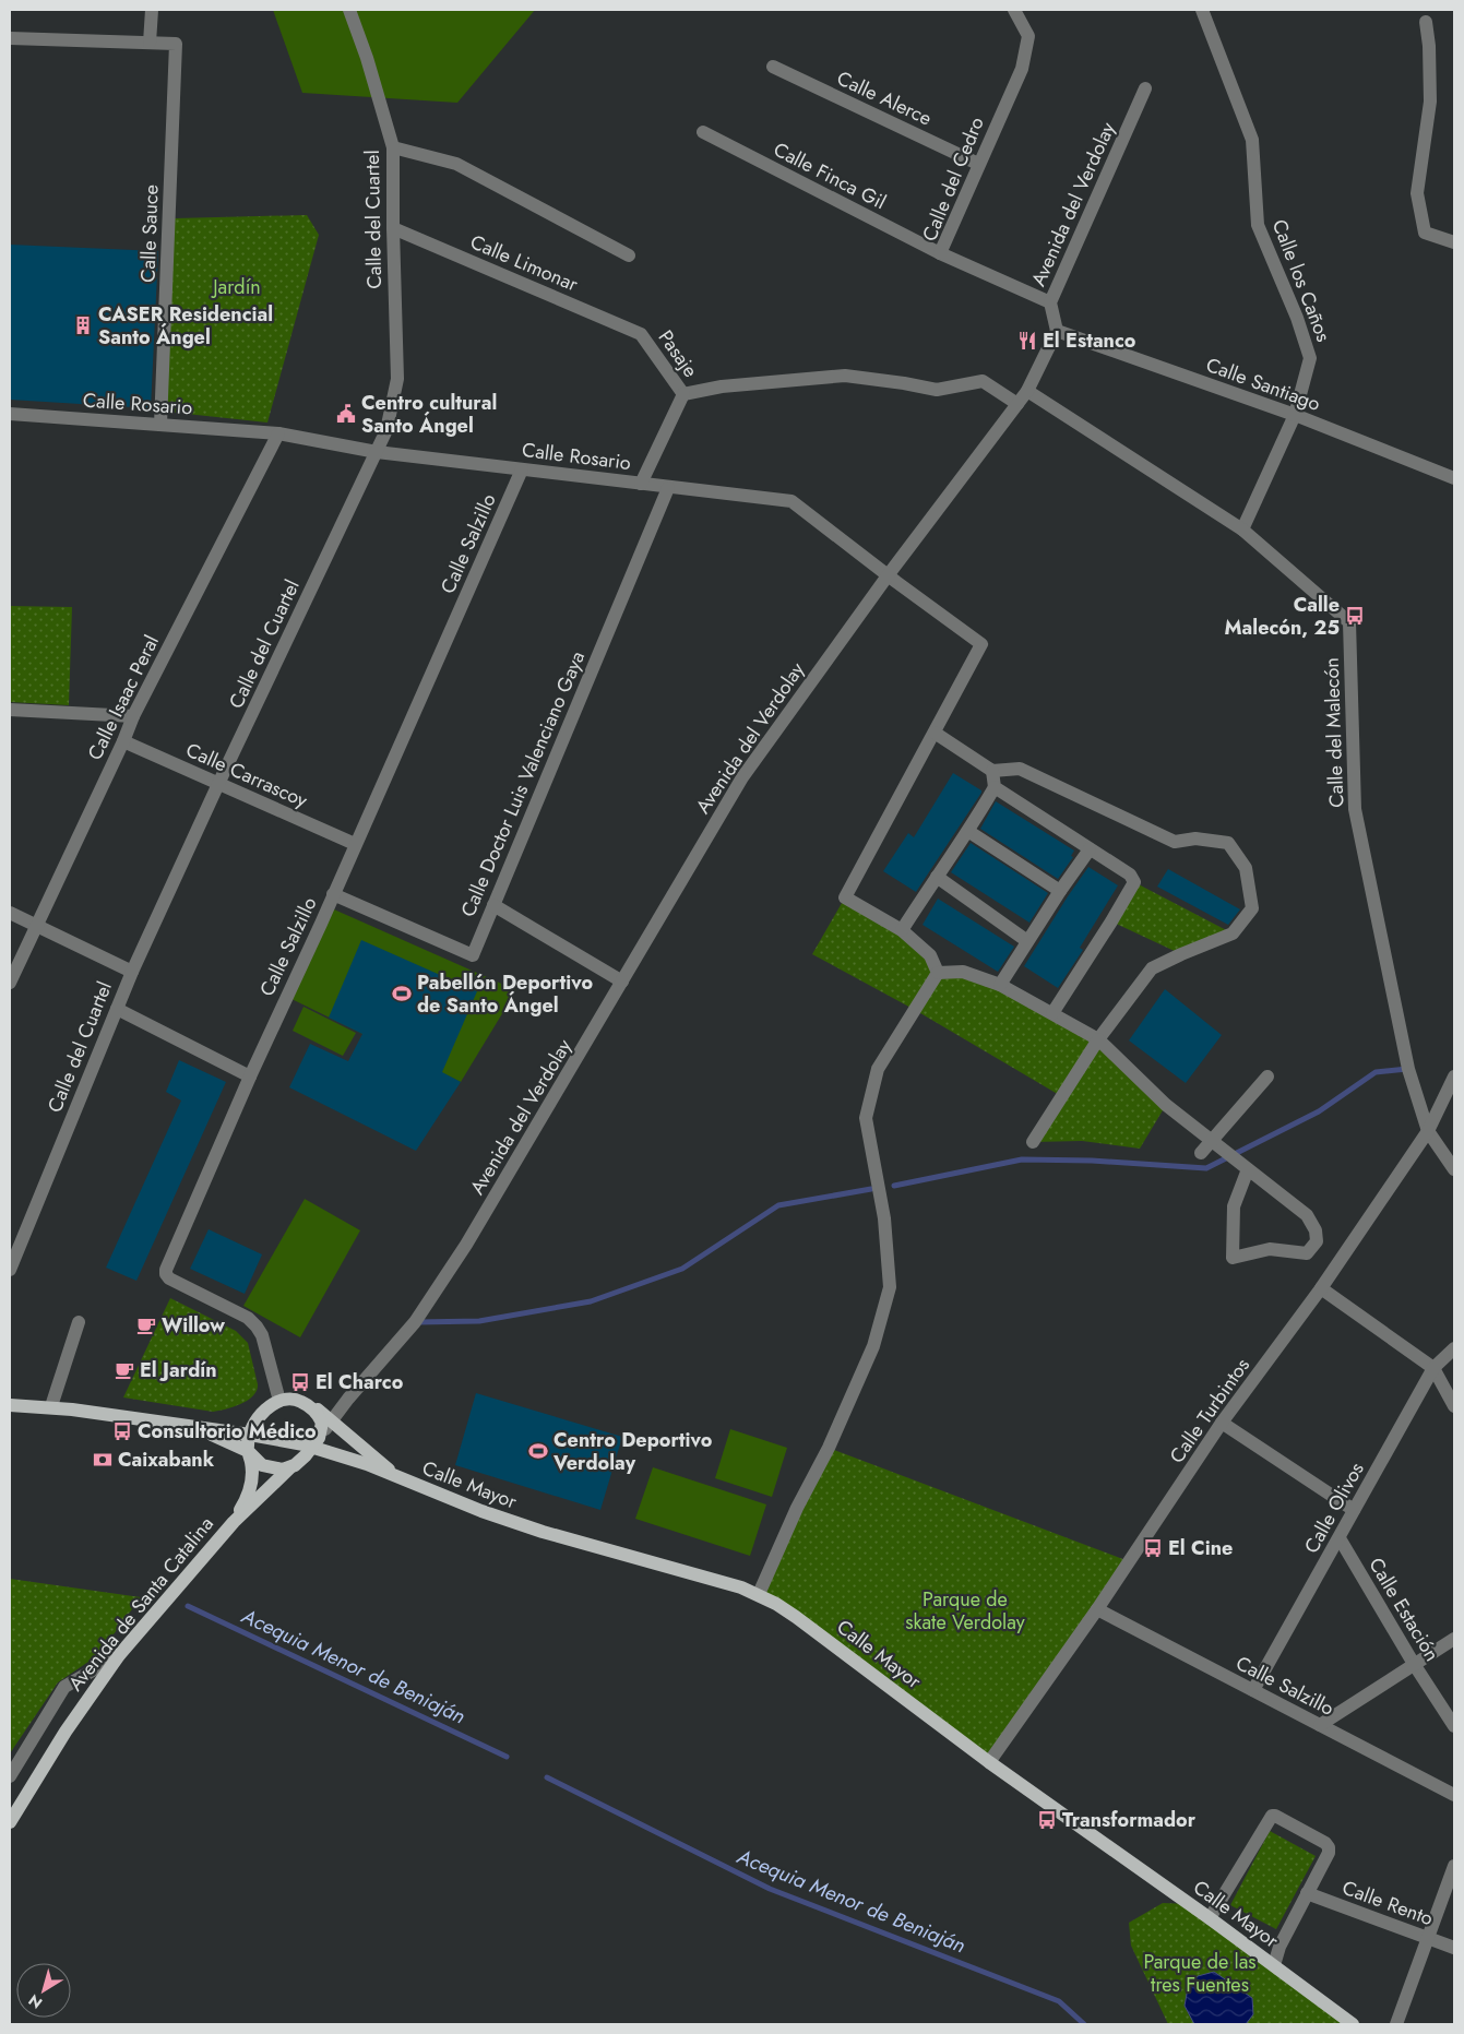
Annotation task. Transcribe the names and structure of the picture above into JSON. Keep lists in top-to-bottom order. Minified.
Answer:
{"streets":{"main road":["Calle Mayor","Avenida de Santa Catalina"],"street":["Calle Alerce","Calle Finca Gil","Calle del Cedro","Avenida del Verdolay","Calle del Cuartel","Calle Sauce","Calle Limonar","Calle los Caños","Pasaje","Calle Santiago","Calle Rosario","Calle Salzillo","Calle Isaac Peral","Calle del Malecón","Calle Carrascoy","Calle Doctor Luis Valenciano Gaya","Calle Turbintos","Calle Olivos","Calle Estación","Calle Rento"]},"crossings":[["Calle Alerce","Calle del Cedro"],["Calle Finca Gil","Calle del Cedro"],["Calle del Cedro","Avenida del Verdolay"],["Avenida del Verdolay","Calle Santiago"],["Avenida del Verdolay","Calle Rosario"],["Avenida del Verdolay","Calle del Malecón"],["Avenida del Verdolay","Calle Mayor"],["Avenida del Verdolay","Avenida de Santa Catalina"],["Calle del Cuartel","Calle Limonar"],["Calle del Cuartel","Calle Rosario"],["Calle del Cuartel","Calle Carrascoy"],["Calle Sauce","Calle Rosario"],["Calle Limonar","Pasaje"],["Calle los Caños","Calle Santiago"],["Calle los Caños","Calle del Malecón"],["Calle Rosario","Calle Salzillo"],["Calle Rosario","Calle Isaac Peral"],["Calle Rosario","Calle Doctor Luis Valenciano Gaya"],["Calle Salzillo","Calle Carrascoy"],["Calle Salzillo","Calle Doctor Luis Valenciano Gaya"],["Calle Salzillo","Calle Turbintos"],["Calle Salzillo","Calle Olivos"],["Calle Isaac Peral","Calle Carrascoy"],["Calle del Malecón","Calle Turbintos"],["Calle Turbintos","Calle Mayor"],["Calle Mayor","Avenida de Santa Catalina"],["Calle Olivos","Calle Estación"]],"water":["Acequia Menor de Beniaján"],"parks":["Jardín","Parque de skate Verdolay","Parque de las tres Fuentes"],"places":{"building":["CASER Residencial Santo Ángel"],"restaurant":["El Estanco"],"public building":["Centro cultural Santo Ángel"],"bus stop":["Calle Malecón, 25","El Charco","Consultorio Médico","El Cine","Transformador"],"sports":["Pabellón Deportivo de Santo Ángel","Centro Deportivo Verdolay"],"cafe":["Willow","El Jardín"],"bank":["Caixabank"]},"north":"bottom left"}
